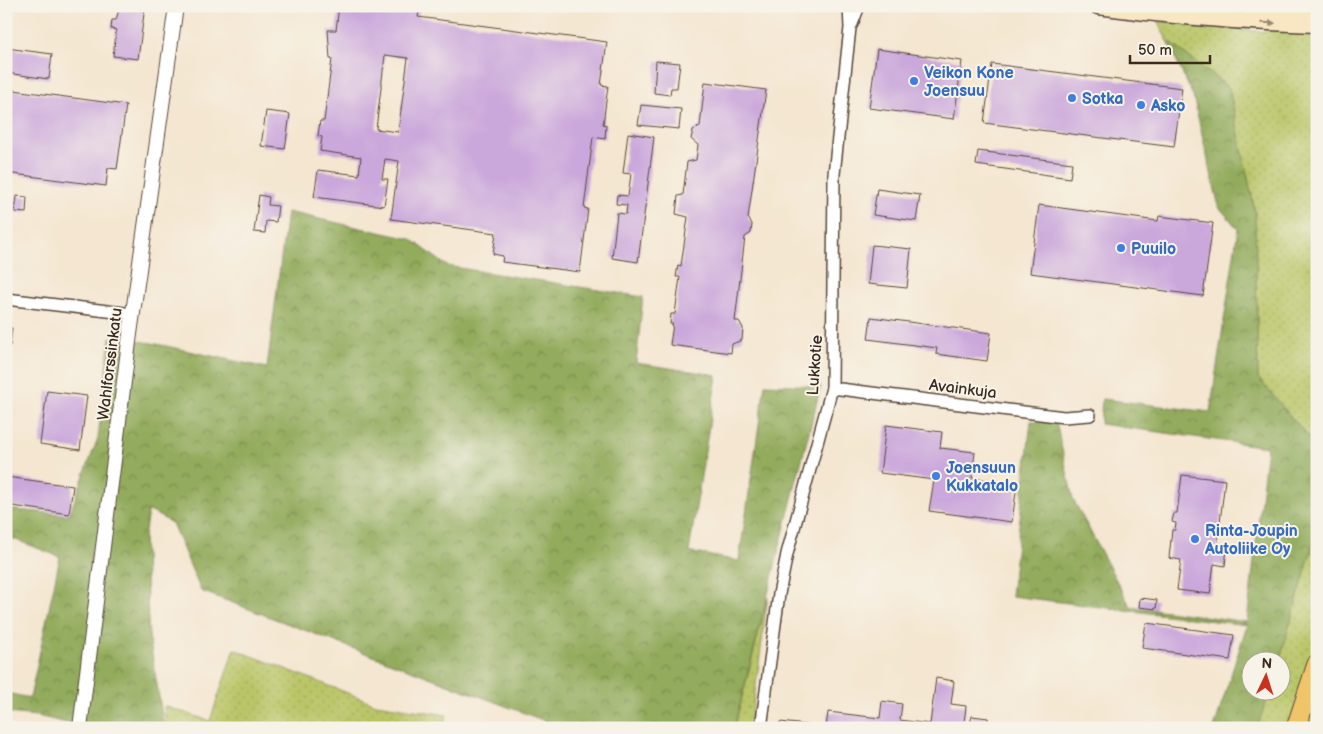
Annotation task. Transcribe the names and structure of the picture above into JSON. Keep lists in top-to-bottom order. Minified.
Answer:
{"streets":{"street":["Wahlforssinkatu","Lukkotie","Avainkuja"]},"crossings":[["Lukkotie","Avainkuja"]],"places":["Veikon Kone Joensuu","Sotka","Asko","Puuilo","Joensuun Kukkatalo","Rinta-Joupin Autoliike Oy"],"scale_bar":"50 m","north":"top"}
